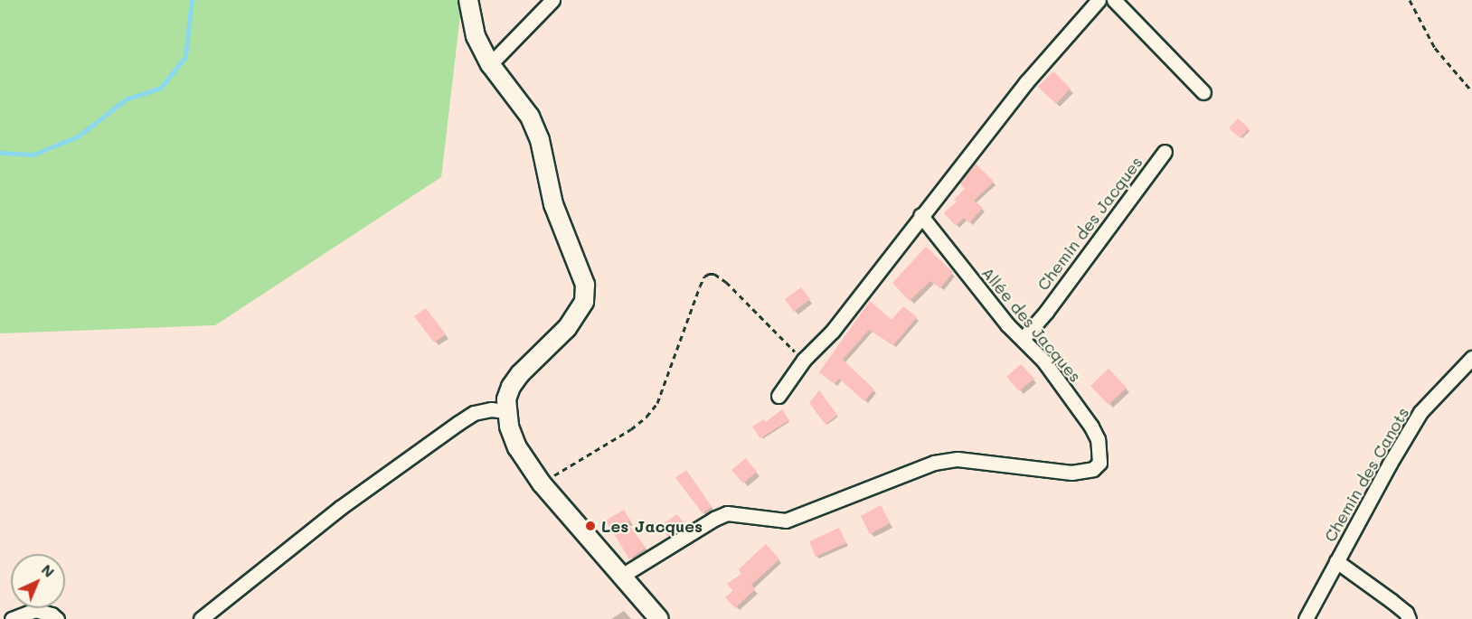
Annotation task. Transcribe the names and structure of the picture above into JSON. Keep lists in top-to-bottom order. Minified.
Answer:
{"streets":{"street":["Chemin des Jacques","Allée des Jacques","Chemin des Canots"]},"crossings":[["Chemin des Jacques","Allée des Jacques"]],"places":["Les Jacques"],"north":"top right"}
